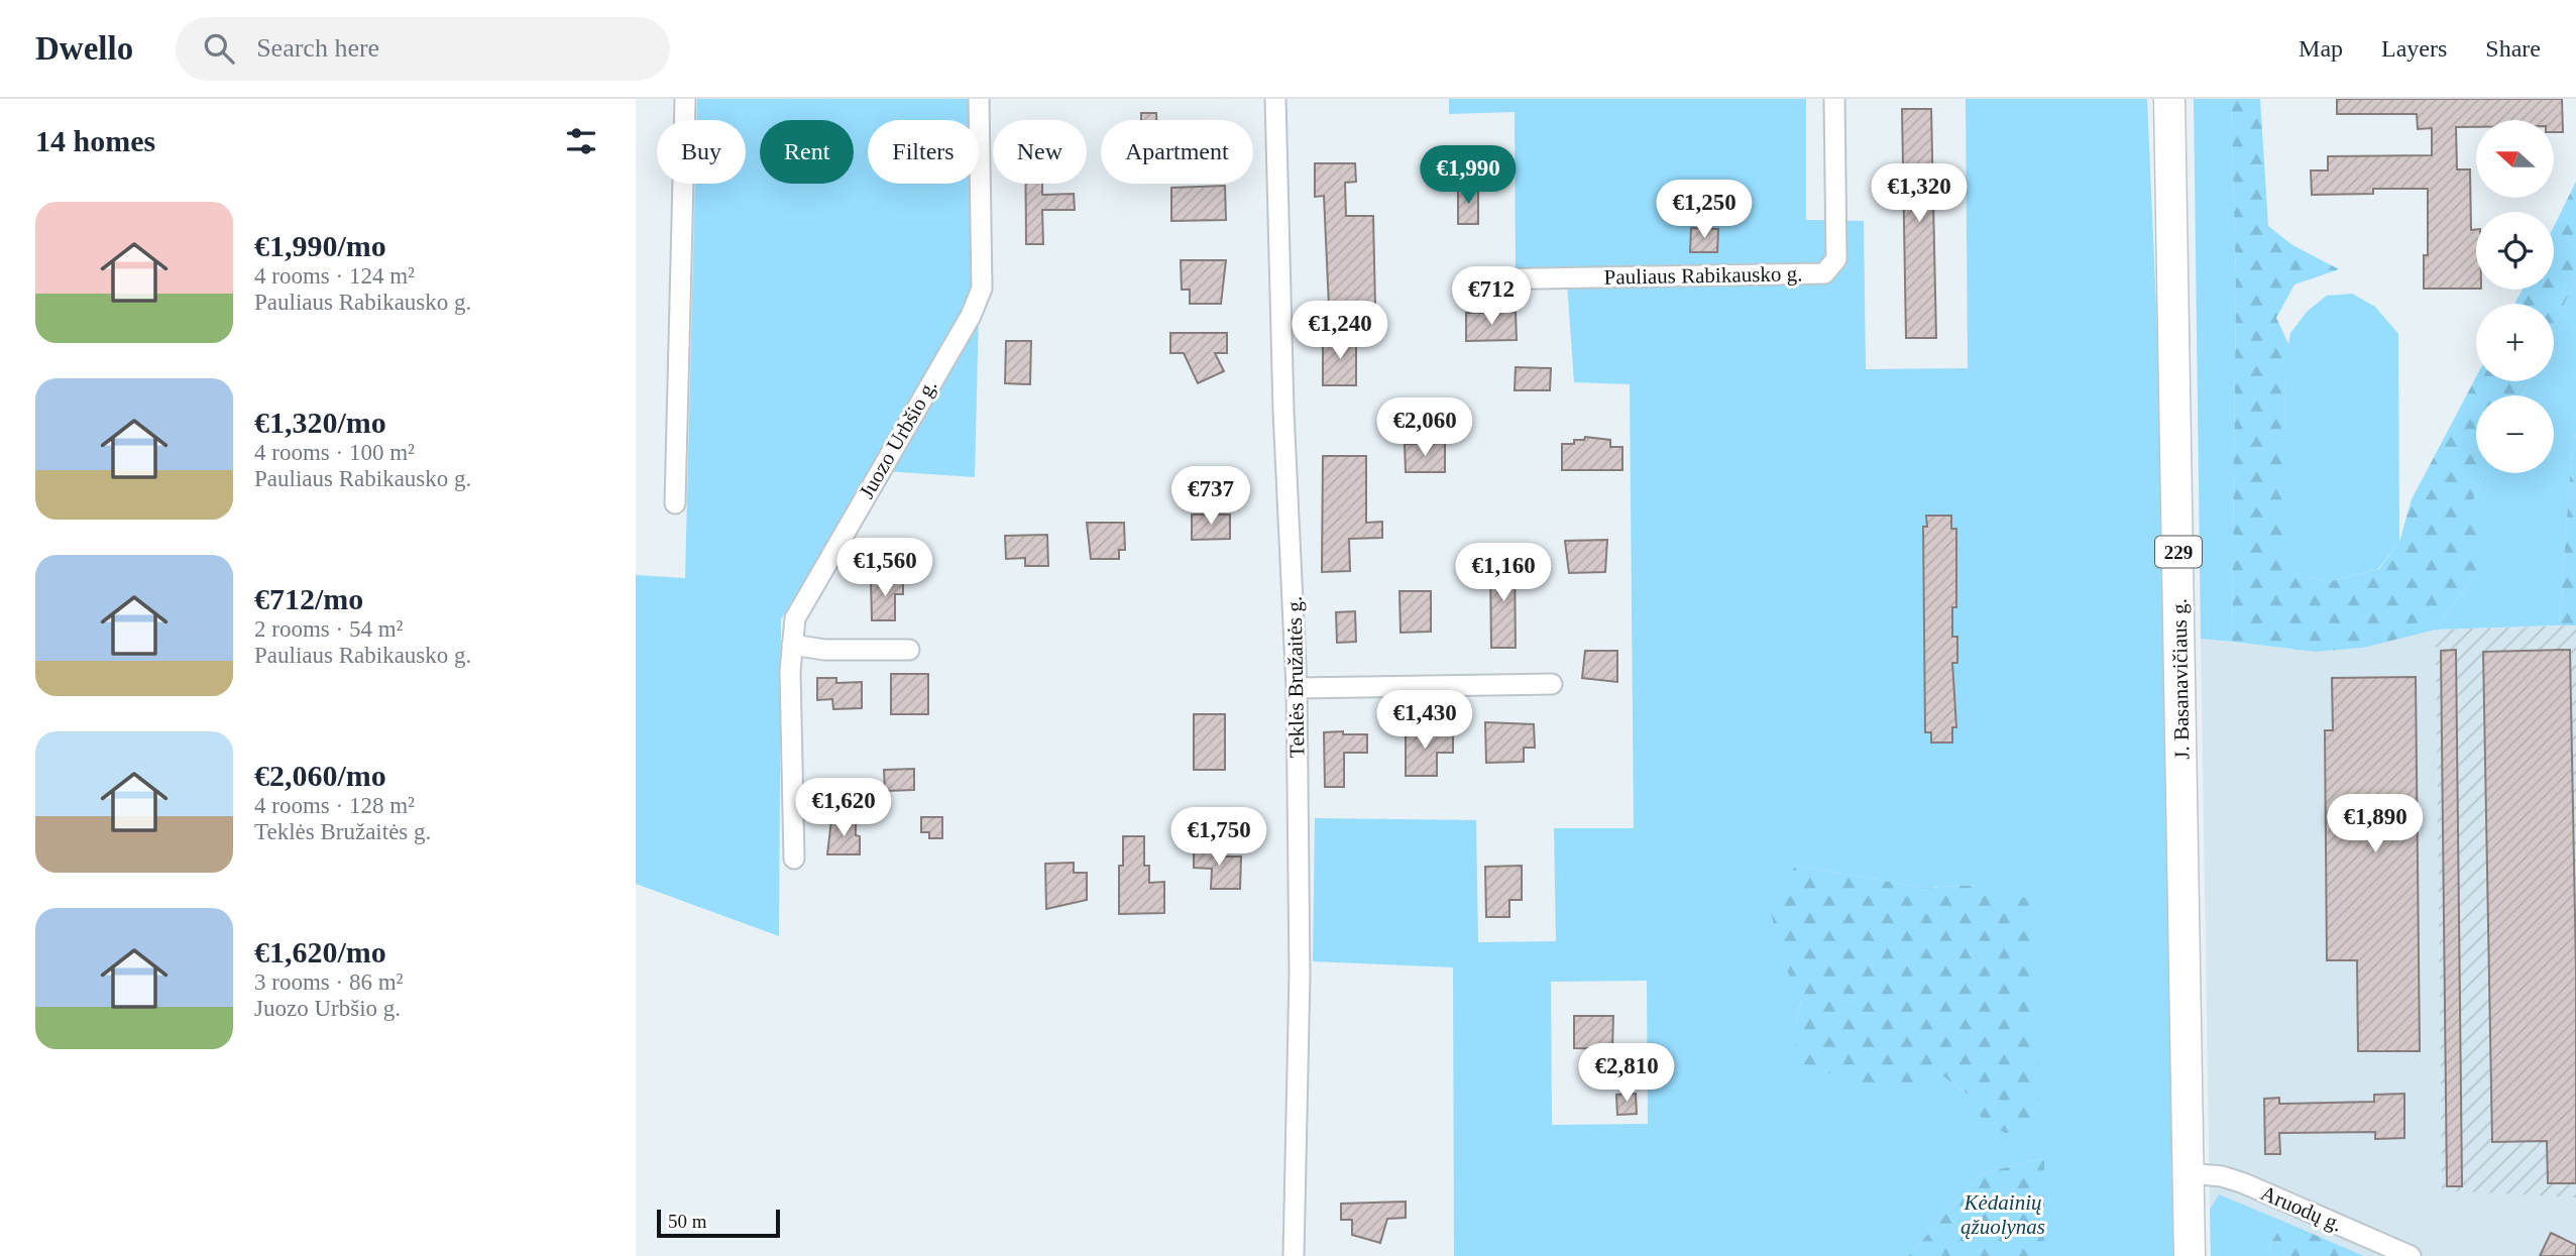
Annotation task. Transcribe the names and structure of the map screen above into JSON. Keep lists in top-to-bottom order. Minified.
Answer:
{"streets":{"main road":["229","J. Basanavičiaus g."],"street":["Pauliaus Rabikausko g.","Juozo Urbšio g.","Teklės Bružaitės g.","Aruodų g."]},"crossings":[["229","J. Basanavičiaus g."],["229","Aruodų g."],["J. Basanavičiaus g.","Aruodų g."]],"parks":["Kėdainių ąžuolynas"],"scale_bar":"50 m","north":"left","page":{"header":"Dwello","search":"Search here","nav":["Map","Layers","Share"],"heading":"14 homes","map_buttons":["+","−"],"chip":["Buy","Rent","Filters","New","Apartment"],"price":["€1,990","€1,320","€1,250","€712","€1,240","€2,060","€737","€1,560","€1,160","€1,430","€1,620","€1,890","€1,750","€2,810"],"list":[{"name":"€1,990/mo","note":"4 rooms · 124 m² · Pauliaus Rabikausko g."},{"name":"€1,320/mo","note":"4 rooms · 100 m² · Pauliaus Rabikausko g."},{"name":"€712/mo","note":"2 rooms · 54 m² · Pauliaus Rabikausko g."},{"name":"€2,060/mo","note":"4 rooms · 128 m² · Teklės Bružaitės g."},{"name":"€1,620/mo","note":"3 rooms · 86 m² · Juozo Urbšio g."}],"scale":"50 m"}}
